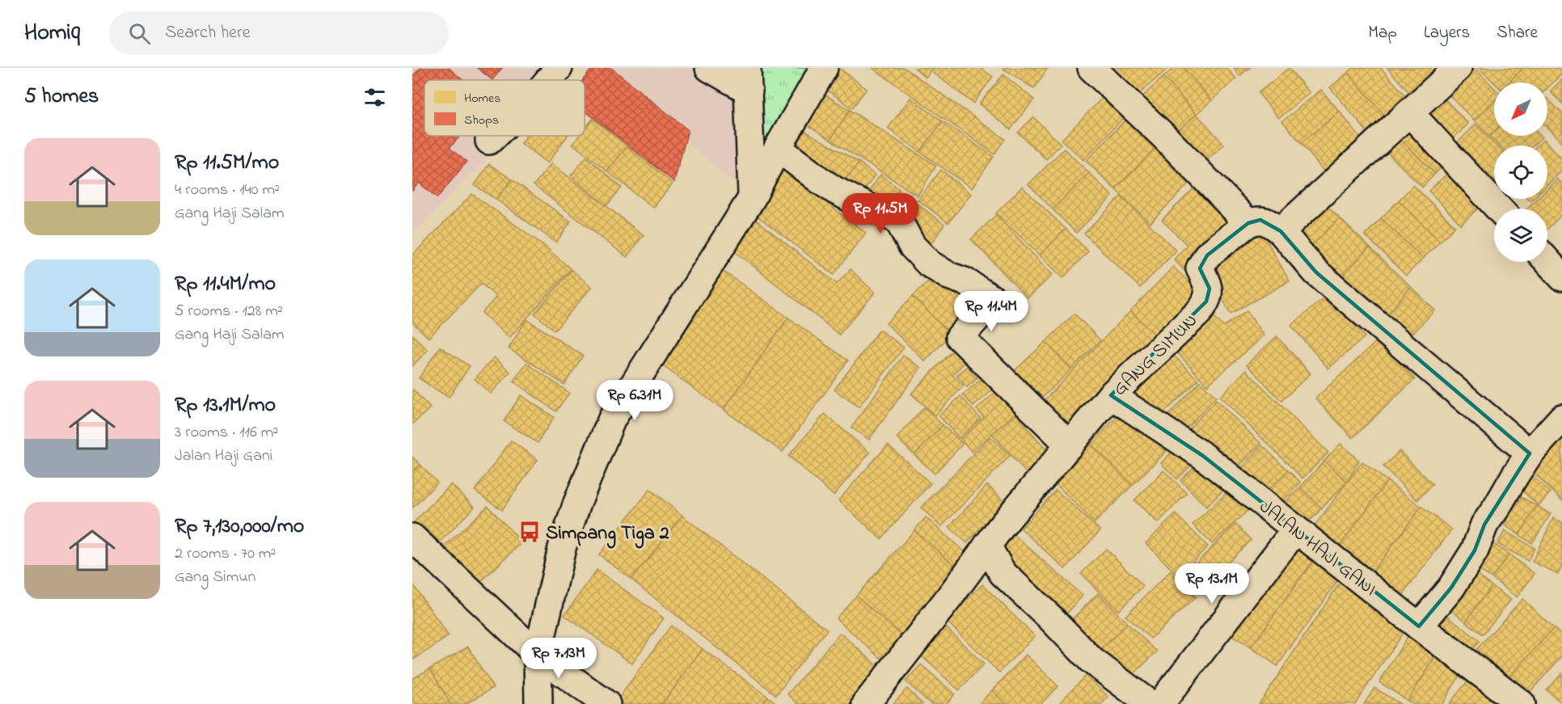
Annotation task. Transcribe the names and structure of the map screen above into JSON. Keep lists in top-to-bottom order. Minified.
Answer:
{"streets":{"street":["GANG SIMUN","JALAN HAJI GANI"]},"crossings":[["GANG SIMUN","JALAN HAJI GANI"]],"places":{"bus stop":["Simpang Tiga 2"]},"legend":["Homes","Shops"],"north":"bottom left","page":{"header":"Homiq","search":"Search here","nav":["Map","Layers","Share"],"heading":"5 homes","list":[{"name":"Rp 11.5M/mo","note":"4 rooms · 140 m² · Gang Haji Salam"},{"name":"Rp 11.4M/mo","note":"5 rooms · 128 m² · Gang Haji Salam"},{"name":"Rp 13.1M/mo","note":"3 rooms · 116 m² · Jalan Haji Gani"},{"name":"Rp 7,130,000/mo","note":"2 rooms · 70 m² · Gang Simun"}],"price":["Rp 11.5M","Rp 11.4M","Rp 6.31M","Rp 13.1M","Rp 7.13M"]}}
